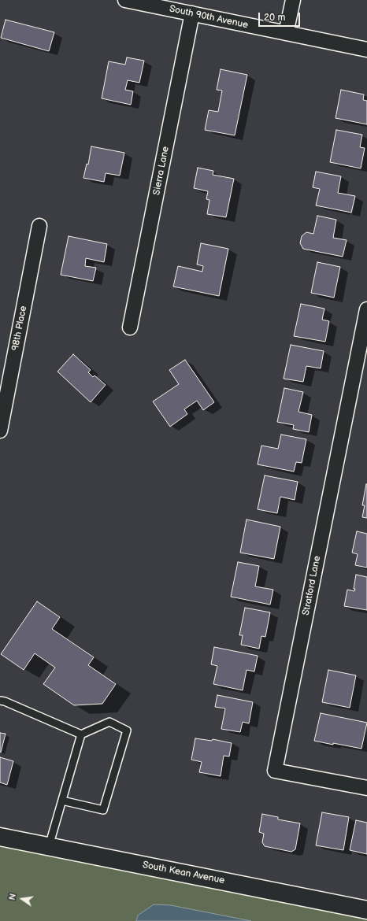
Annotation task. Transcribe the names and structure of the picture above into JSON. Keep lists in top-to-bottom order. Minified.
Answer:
{"streets":{"street":["South 90th Avenue","Sierra Lane","98th Place","Stratford Lane","South Kean Avenue"]},"crossings":[["South 90th Avenue","Sierra Lane"]],"scale_bar":"20 m","north":"left"}
